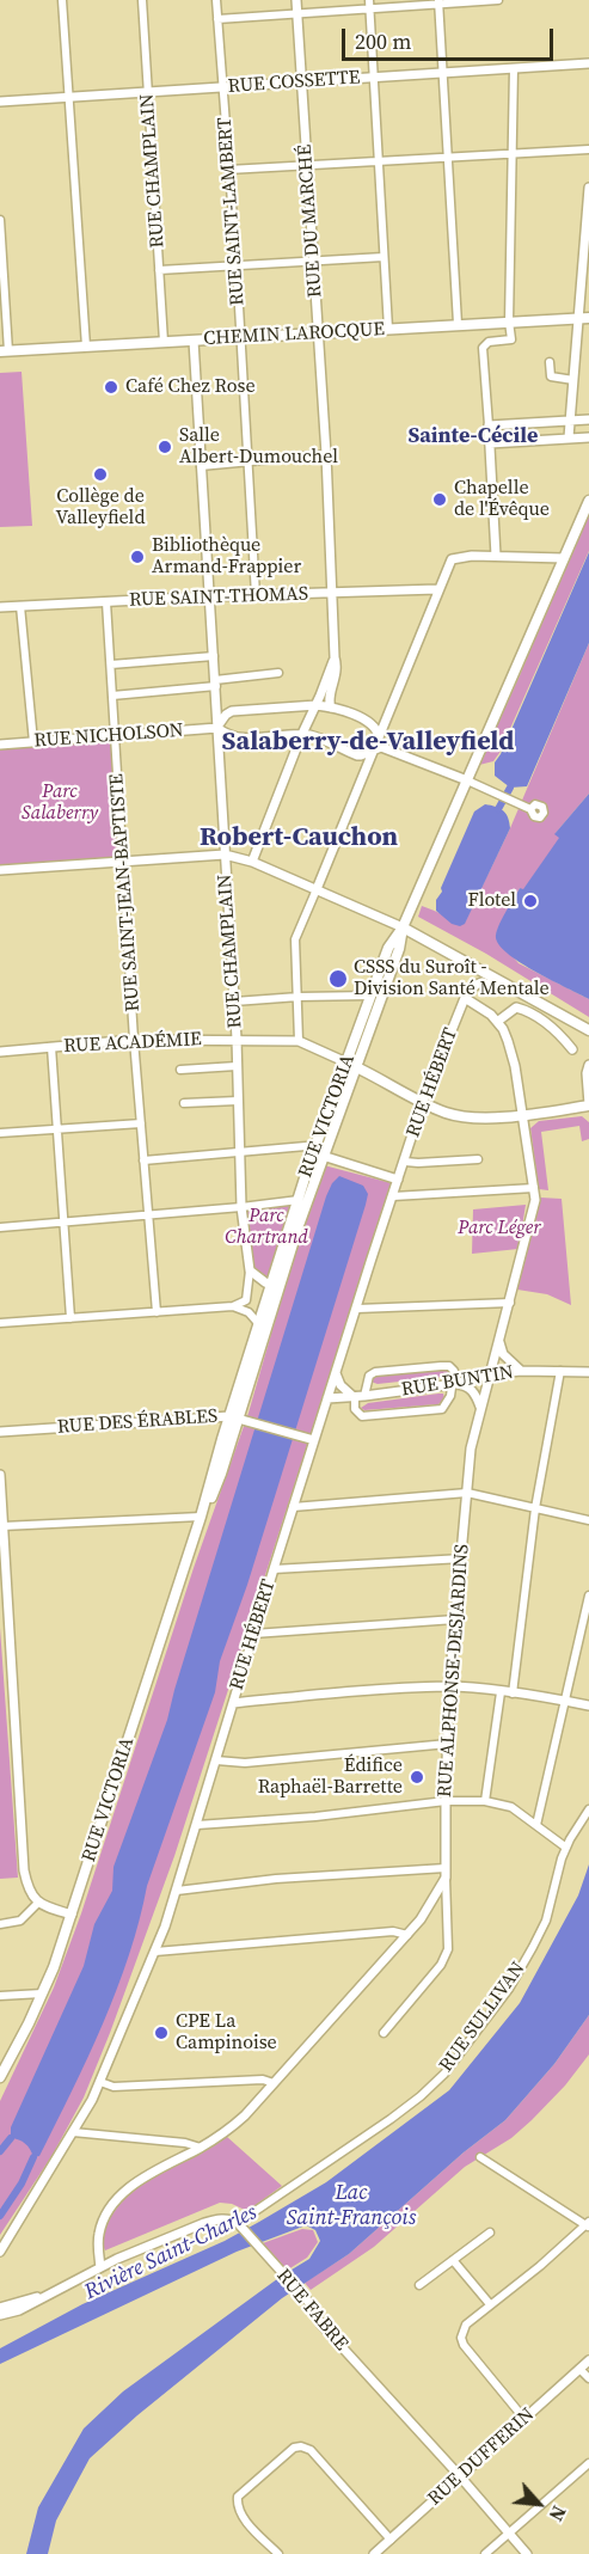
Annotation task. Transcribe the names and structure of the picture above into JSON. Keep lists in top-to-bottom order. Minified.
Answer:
{"streets":{"main road":["CHEMIN LAROCQUE","RUE VICTORIA"],"street":["RUE COSSETTE","RUE CHAMPLAIN","RUE SAINT-LAMBERT","RUE DU MARCHÉ","RUE SAINT-THOMAS","RUE NICHOLSON","RUE SAINT-JEAN-BAPTISTE","RUE ACADÉMIE","RUE HÉBERT","RUE BUNTIN","RUE DES ÉRABLES","RUE ALPHONSE-DESJARDINS","RUE SULLIVAN","RUE FABRE","RUE DUFFERIN"]},"crossings":[["RUE COSSETTE","RUE CHAMPLAIN"],["RUE COSSETTE","RUE SAINT-LAMBERT"],["RUE COSSETTE","RUE DU MARCHÉ"],["RUE CHAMPLAIN","CHEMIN LAROCQUE"],["RUE CHAMPLAIN","RUE SAINT-THOMAS"],["RUE CHAMPLAIN","RUE NICHOLSON"],["RUE CHAMPLAIN","RUE ACADÉMIE"],["RUE SAINT-LAMBERT","CHEMIN LAROCQUE"],["RUE SAINT-LAMBERT","RUE SAINT-THOMAS"],["RUE DU MARCHÉ","CHEMIN LAROCQUE"],["RUE DU MARCHÉ","RUE SAINT-THOMAS"],["RUE DU MARCHÉ","RUE NICHOLSON"],["RUE SAINT-THOMAS","RUE SAINT-JEAN-BAPTISTE"],["RUE NICHOLSON","RUE SAINT-JEAN-BAPTISTE"],["RUE SAINT-JEAN-BAPTISTE","RUE ACADÉMIE"],["RUE ACADÉMIE","RUE VICTORIA"],["RUE HÉBERT","RUE BUNTIN"],["RUE HÉBERT","RUE DES ÉRABLES"],["RUE HÉBERT","RUE ALPHONSE-DESJARDINS"],["RUE VICTORIA","RUE DES ÉRABLES"],["RUE BUNTIN","RUE ALPHONSE-DESJARDINS"],["RUE SULLIVAN","RUE FABRE"],["RUE FABRE","RUE DUFFERIN"]],"districts":["Sainte-Cécile","Salaberry-de-Valleyfield","Robert-Cauchon"],"water":["Lac Saint-François","Rivière Saint-Charles"],"parks":["Parc Salaberry","Parc Chartrand","Parc Léger"],"places":["Café Chez Rose","Salle Albert-Dumouchel","Collège de Valleyfield","Chapelle de l'Évêque","Bibliothèque Armand-Frappier","Flotel","CSSS du Suroît - Division Santé Mentale","Édifice Raphaël-Barrette","CPE La Campinoise"],"scale_bar":"200 m","north":"bottom right"}
